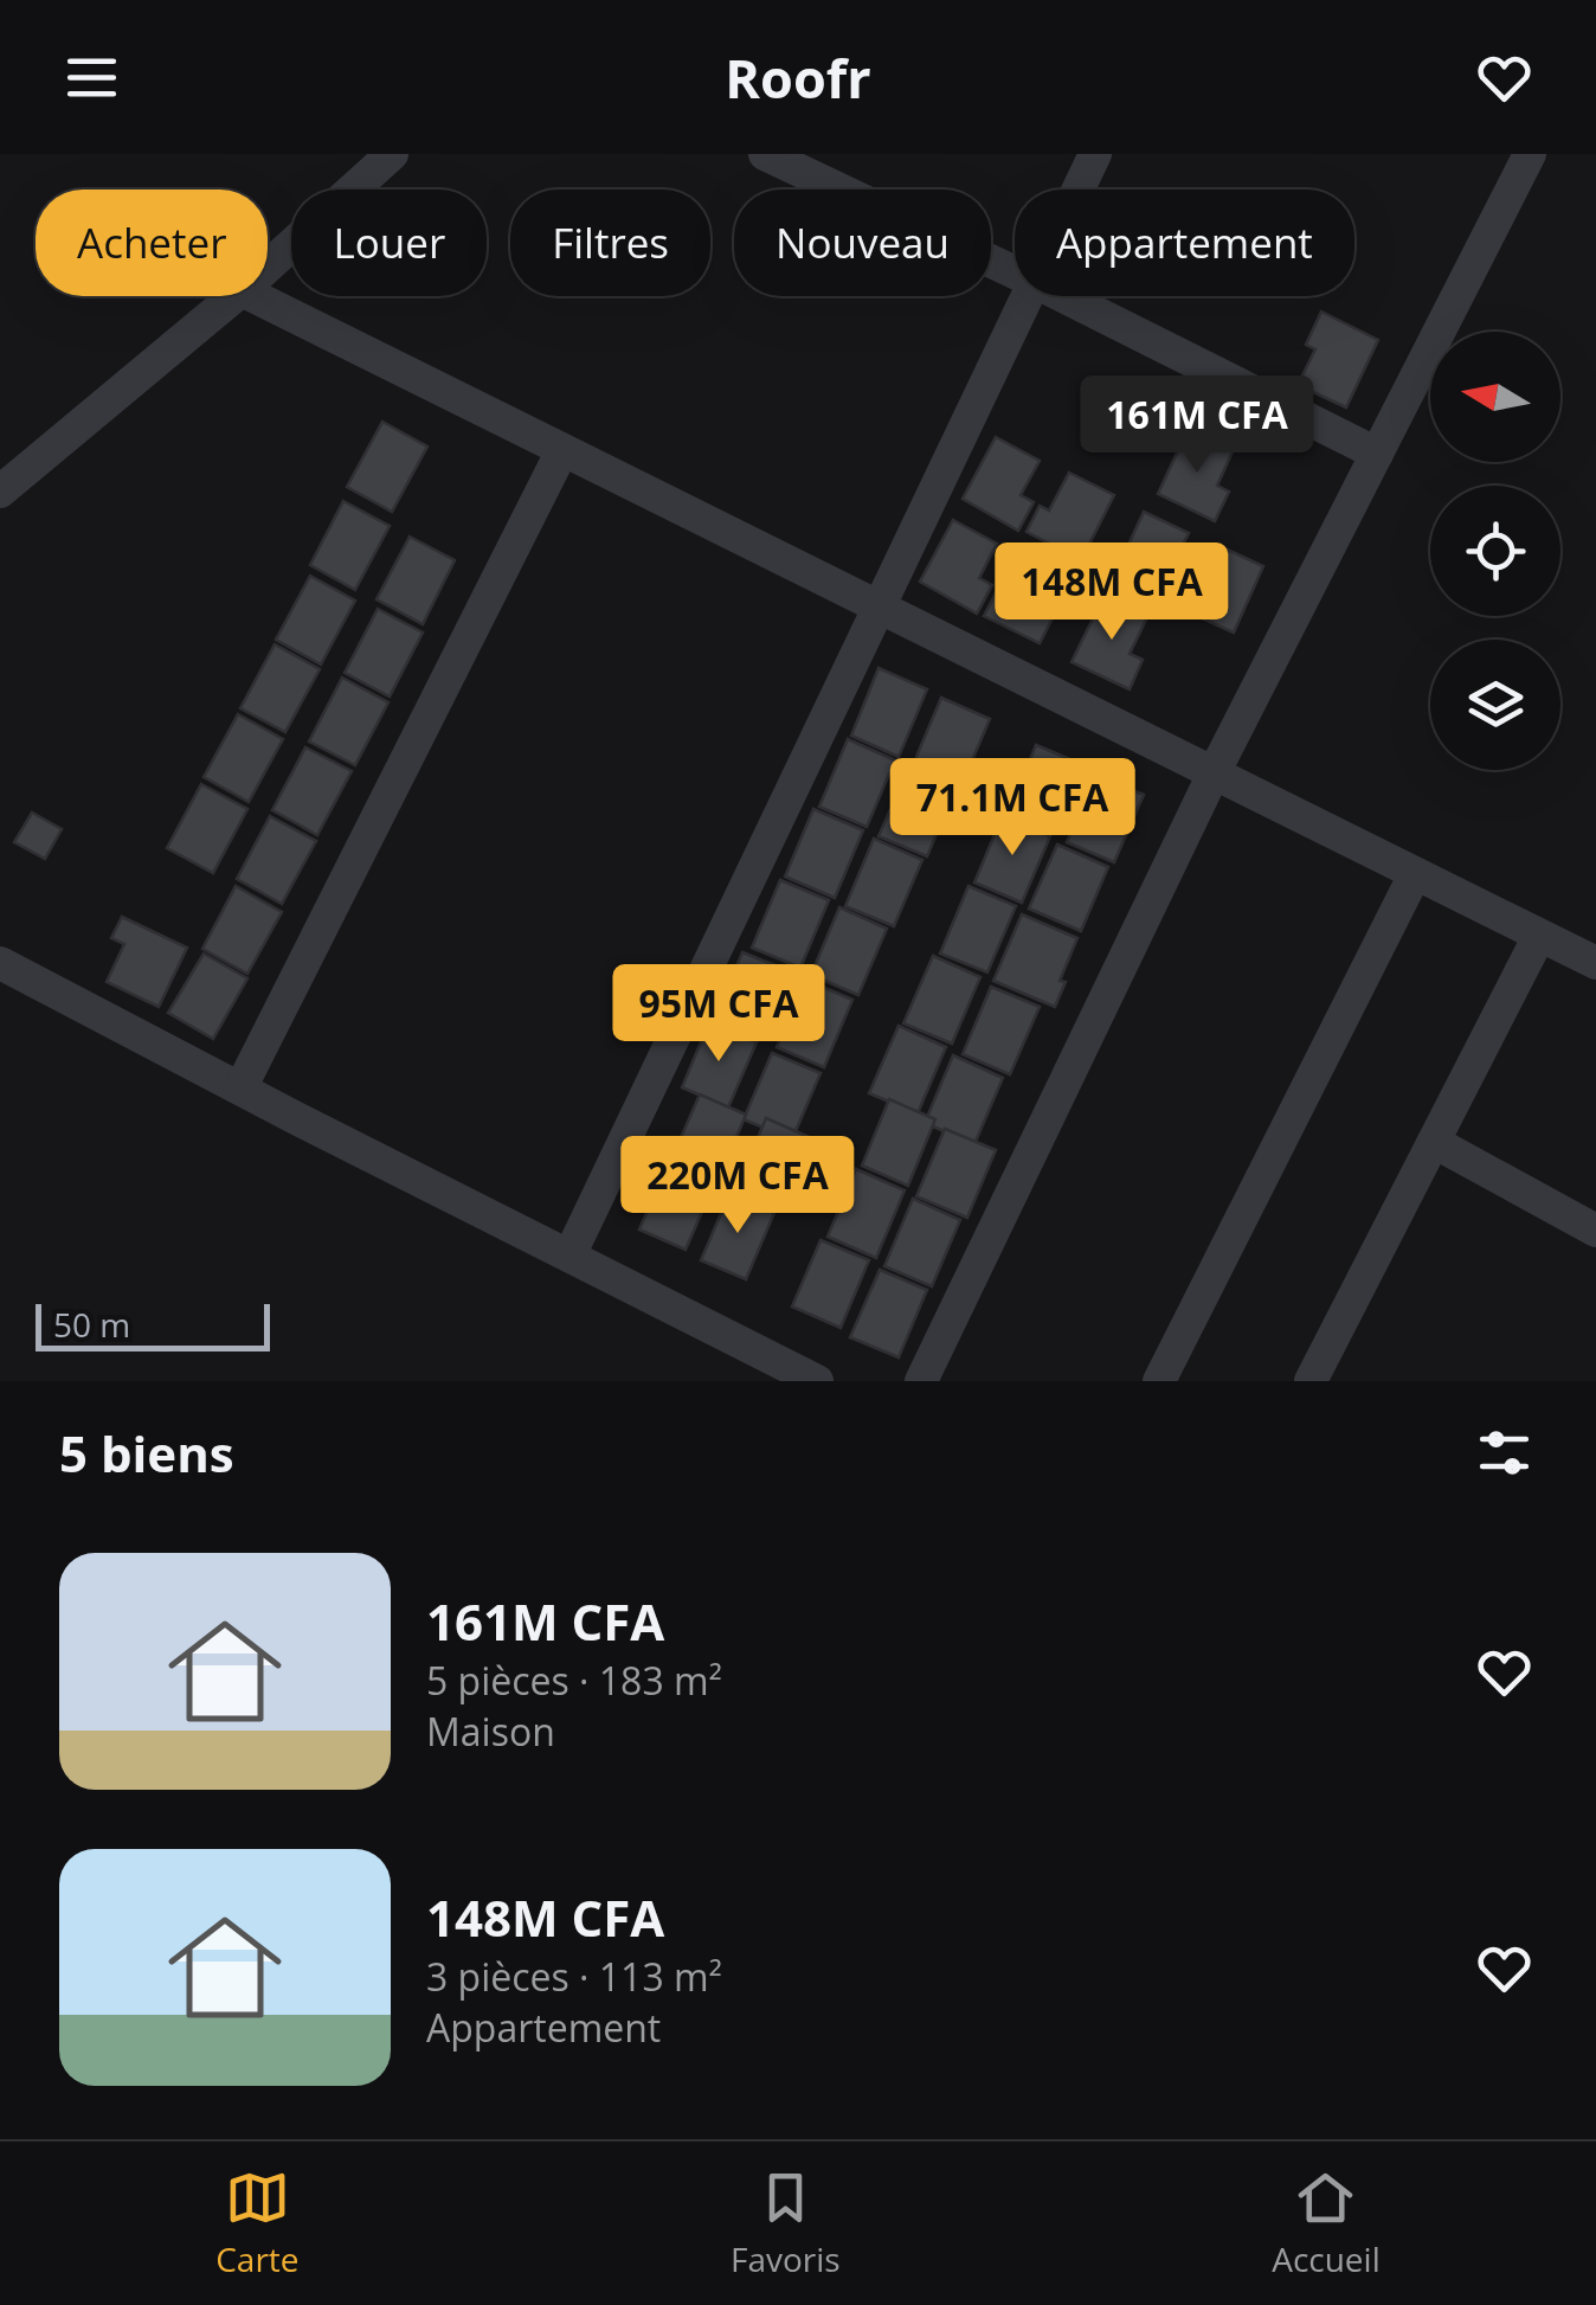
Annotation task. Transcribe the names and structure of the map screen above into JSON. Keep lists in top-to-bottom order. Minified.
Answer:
{"scale_bar":"50 m","north":"left","page":{"header":"Roofr","chip":["Acheter","Louer","Filtres","Nouveau","Appartement"],"price":["161M CFA","148M CFA","71.1M CFA","95M CFA","220M CFA"],"scale":"50 m","heading":"5 biens","list":[{"name":"161M CFA","note":"5 pièces · 183 m² · Maison"},{"name":"148M CFA","note":"3 pièces · 113 m² · Appartement"}],"tabs":["Carte","Favoris","Accueil"]}}
